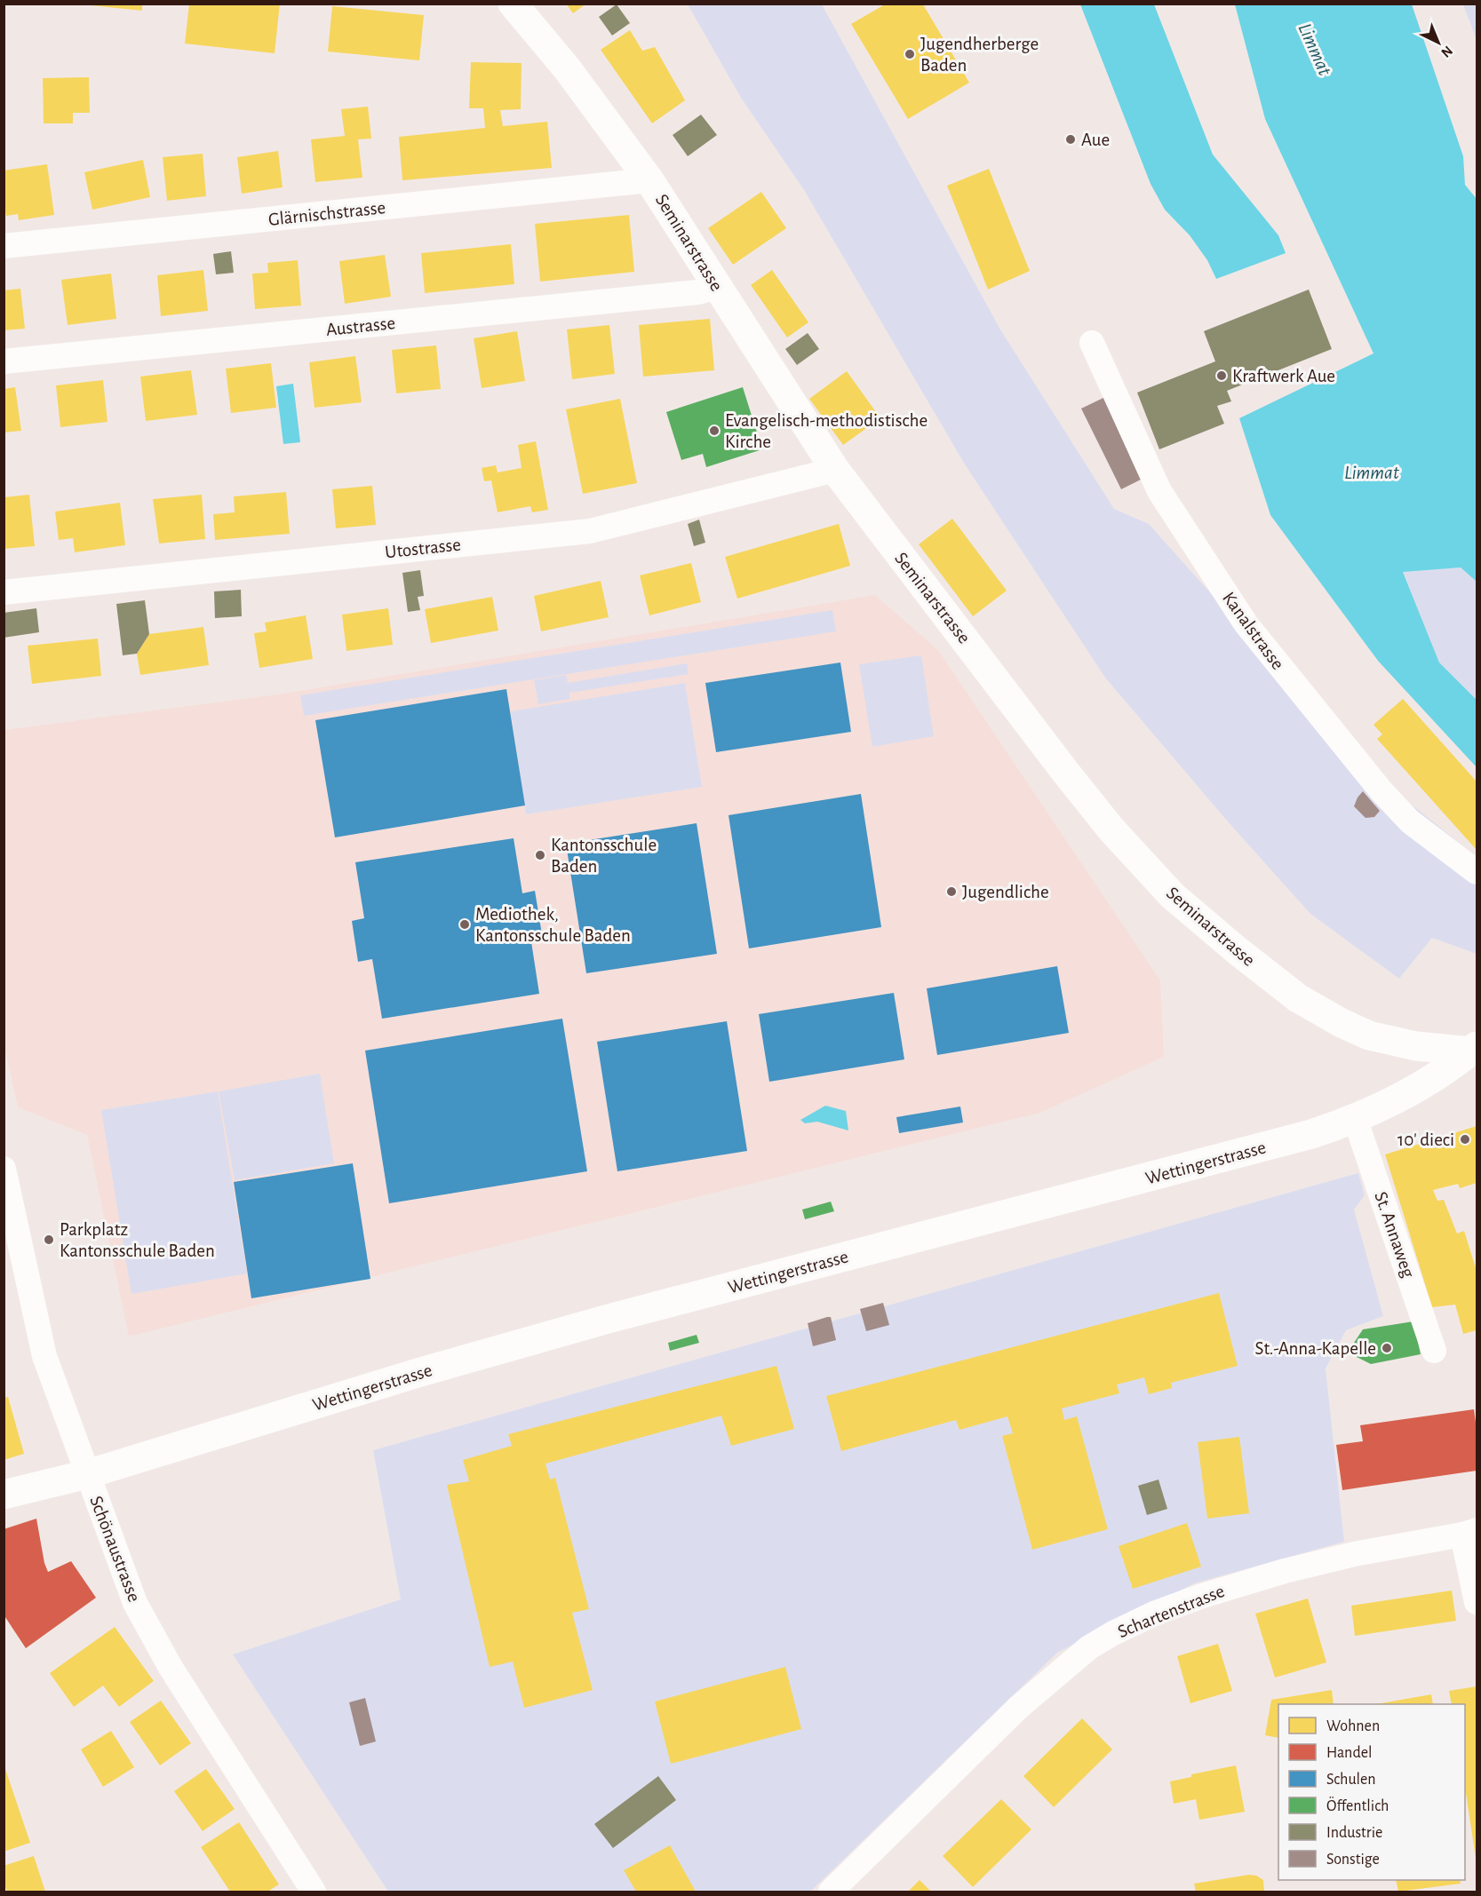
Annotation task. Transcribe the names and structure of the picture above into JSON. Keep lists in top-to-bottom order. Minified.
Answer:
{"streets":{"main road":["Seminarstrasse","Wettingerstrasse"],"street":["Glärnischstrasse","Austrasse","Utostrasse","Kanalstrasse","St. Annaweg","Schönaustrasse","Schartenstrasse"]},"crossings":[["Glärnischstrasse","Seminarstrasse"],["Seminarstrasse","Austrasse"],["Seminarstrasse","Utostrasse"],["Seminarstrasse","Wettingerstrasse"],["Wettingerstrasse","St. Annaweg"],["Wettingerstrasse","Schönaustrasse"]],"water":["Limmat"],"places":["Jugendherberge Baden","Aue","Kraftwerk Aue","Evangelisch-methodistische Kirche","Kantonsschule Baden","Jugendliche","Mediothek, Kantonsschule Baden","10' dieci","Parkplatz Kantonsschule Baden","St.-Anna-Kapelle"],"legend":["Wohnen","Handel","Schulen","Öffentlich","Industrie","Sonstige"],"north":"bottom right"}
